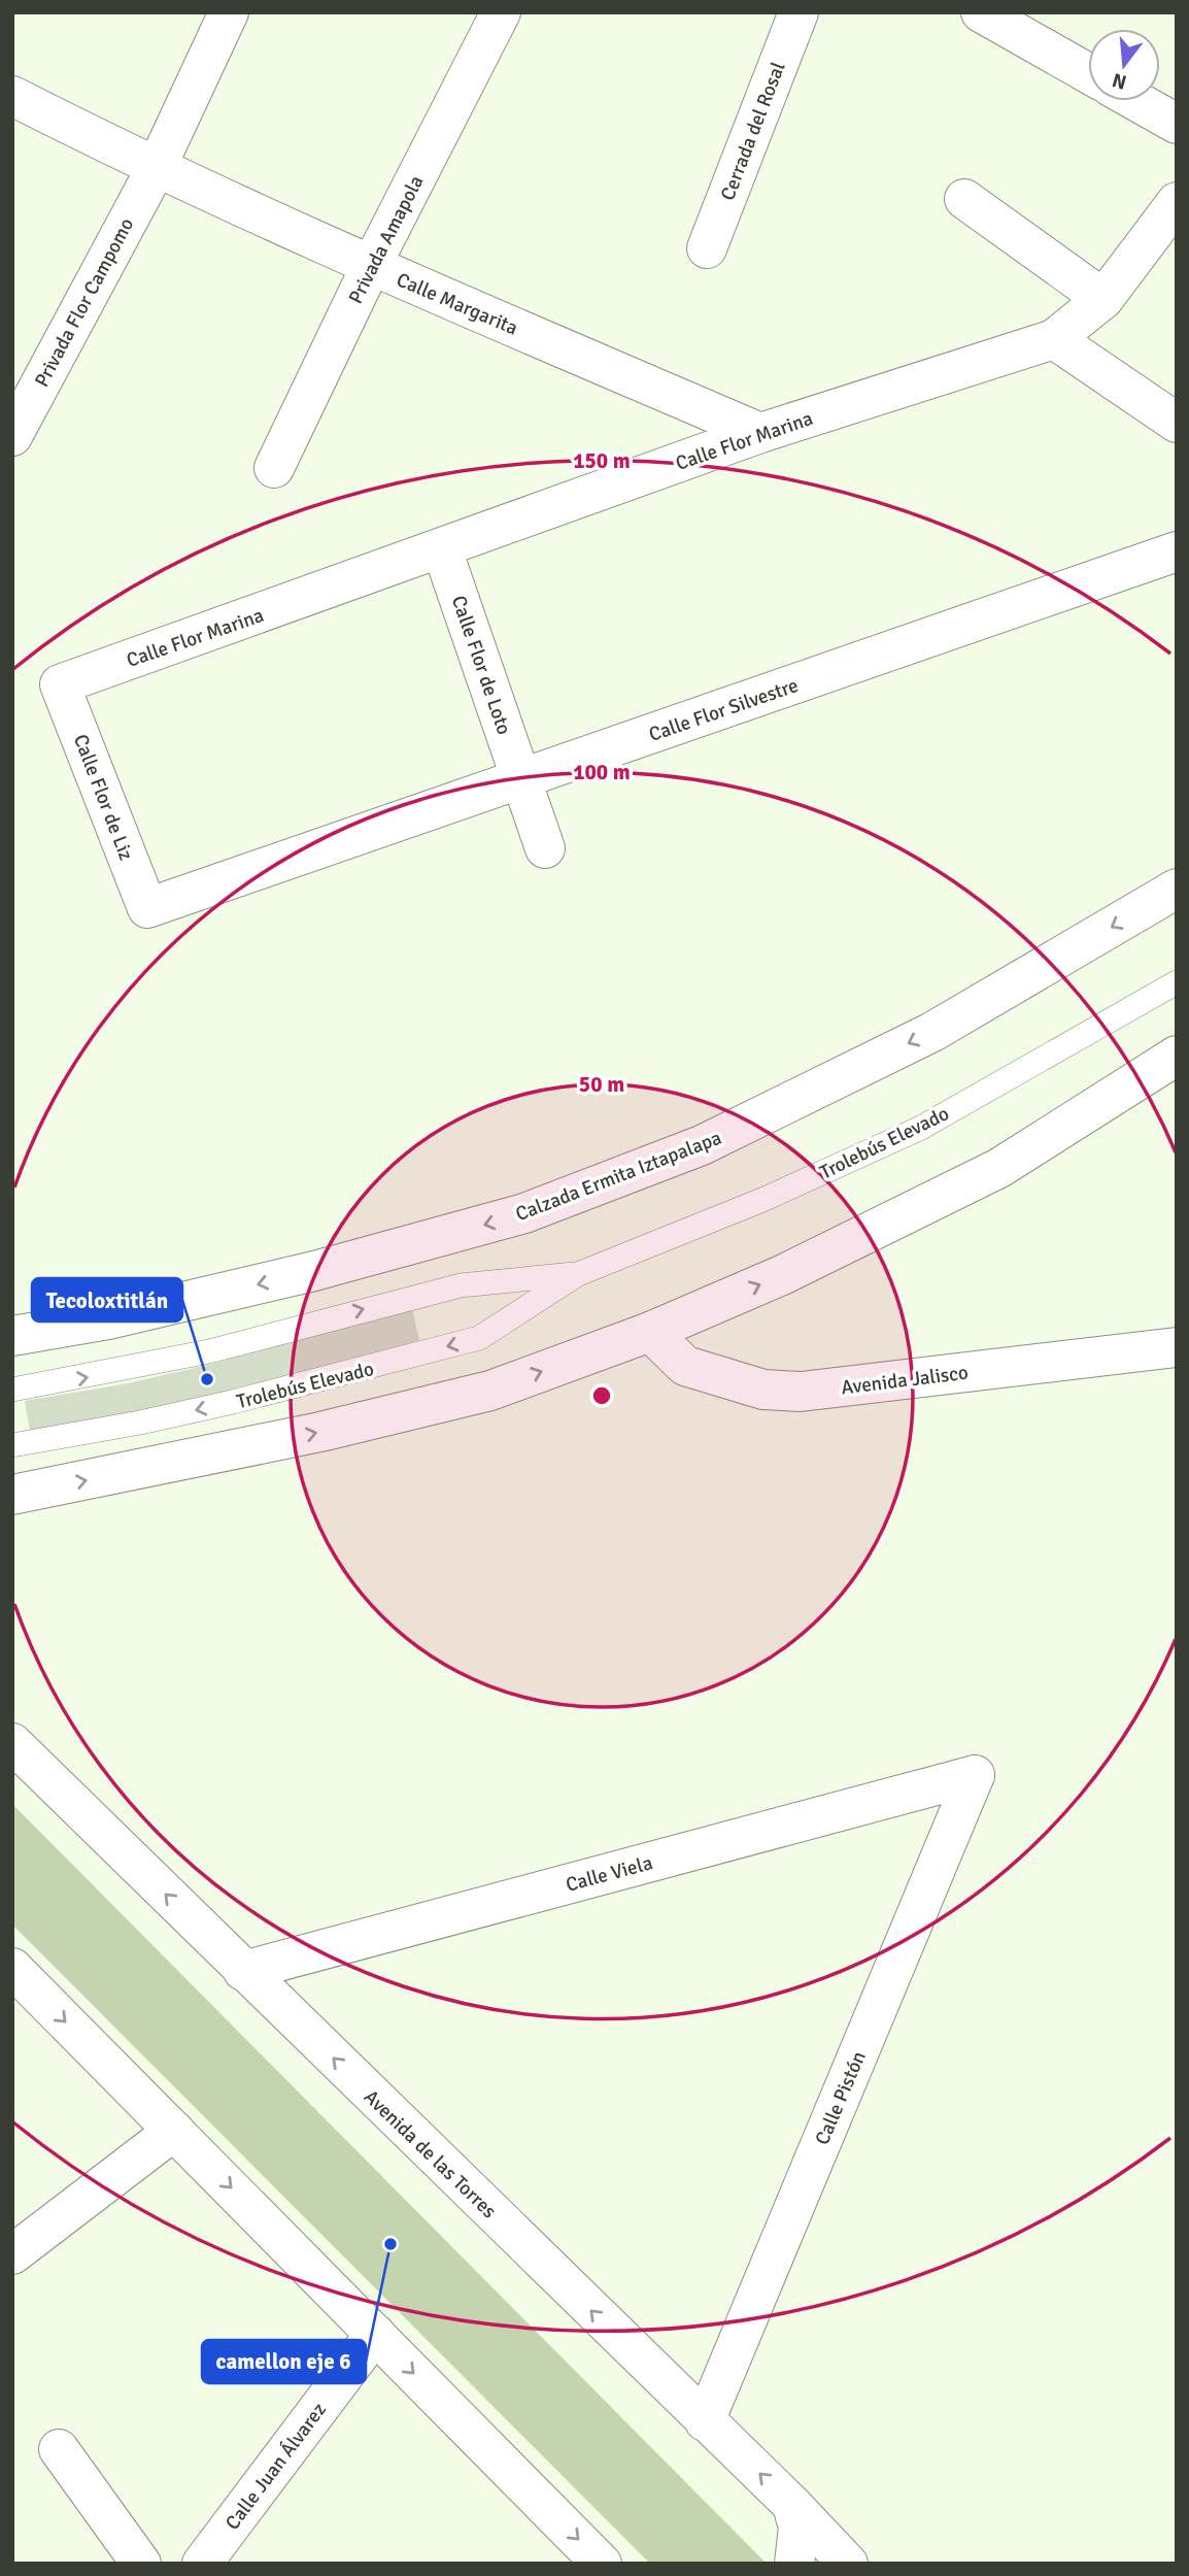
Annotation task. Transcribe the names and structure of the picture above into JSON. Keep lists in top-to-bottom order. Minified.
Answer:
{"streets":{"street":["Cerrada del Rosal","Privada Amapola","Privada Flor Campomo","Calle Margarita","Calle Flor Marina","Calle Flor de Loto","Calle Flor Silvestre","Calle Flor de Liz","Calzada Ermita Iztapalapa","Avenida Jalisco","Calle Viela","Calle Pistón","Avenida de las Torres","Calle Juan Álvarez"],"lane":["Trolebús Elevado"]},"crossings":[["Privada Amapola","Calle Margarita"],["Privada Flor Campomo","Calle Margarita"],["Calle Margarita","Calle Flor Marina"],["Calle Flor Marina","Calle Flor de Loto"],["Calle Flor Marina","Calle Flor de Liz"],["Calle Flor de Loto","Calle Flor Silvestre"],["Calle Flor Silvestre","Calle Flor de Liz"],["Calle Viela","Calle Pistón"],["Calle Viela","Avenida de las Torres"],["Calle Pistón","Avenida de las Torres"]],"places":["Tecoloxtitlán","camellon eje 6"],"north":"bottom","rings":["150 m","100 m","50 m"]}
